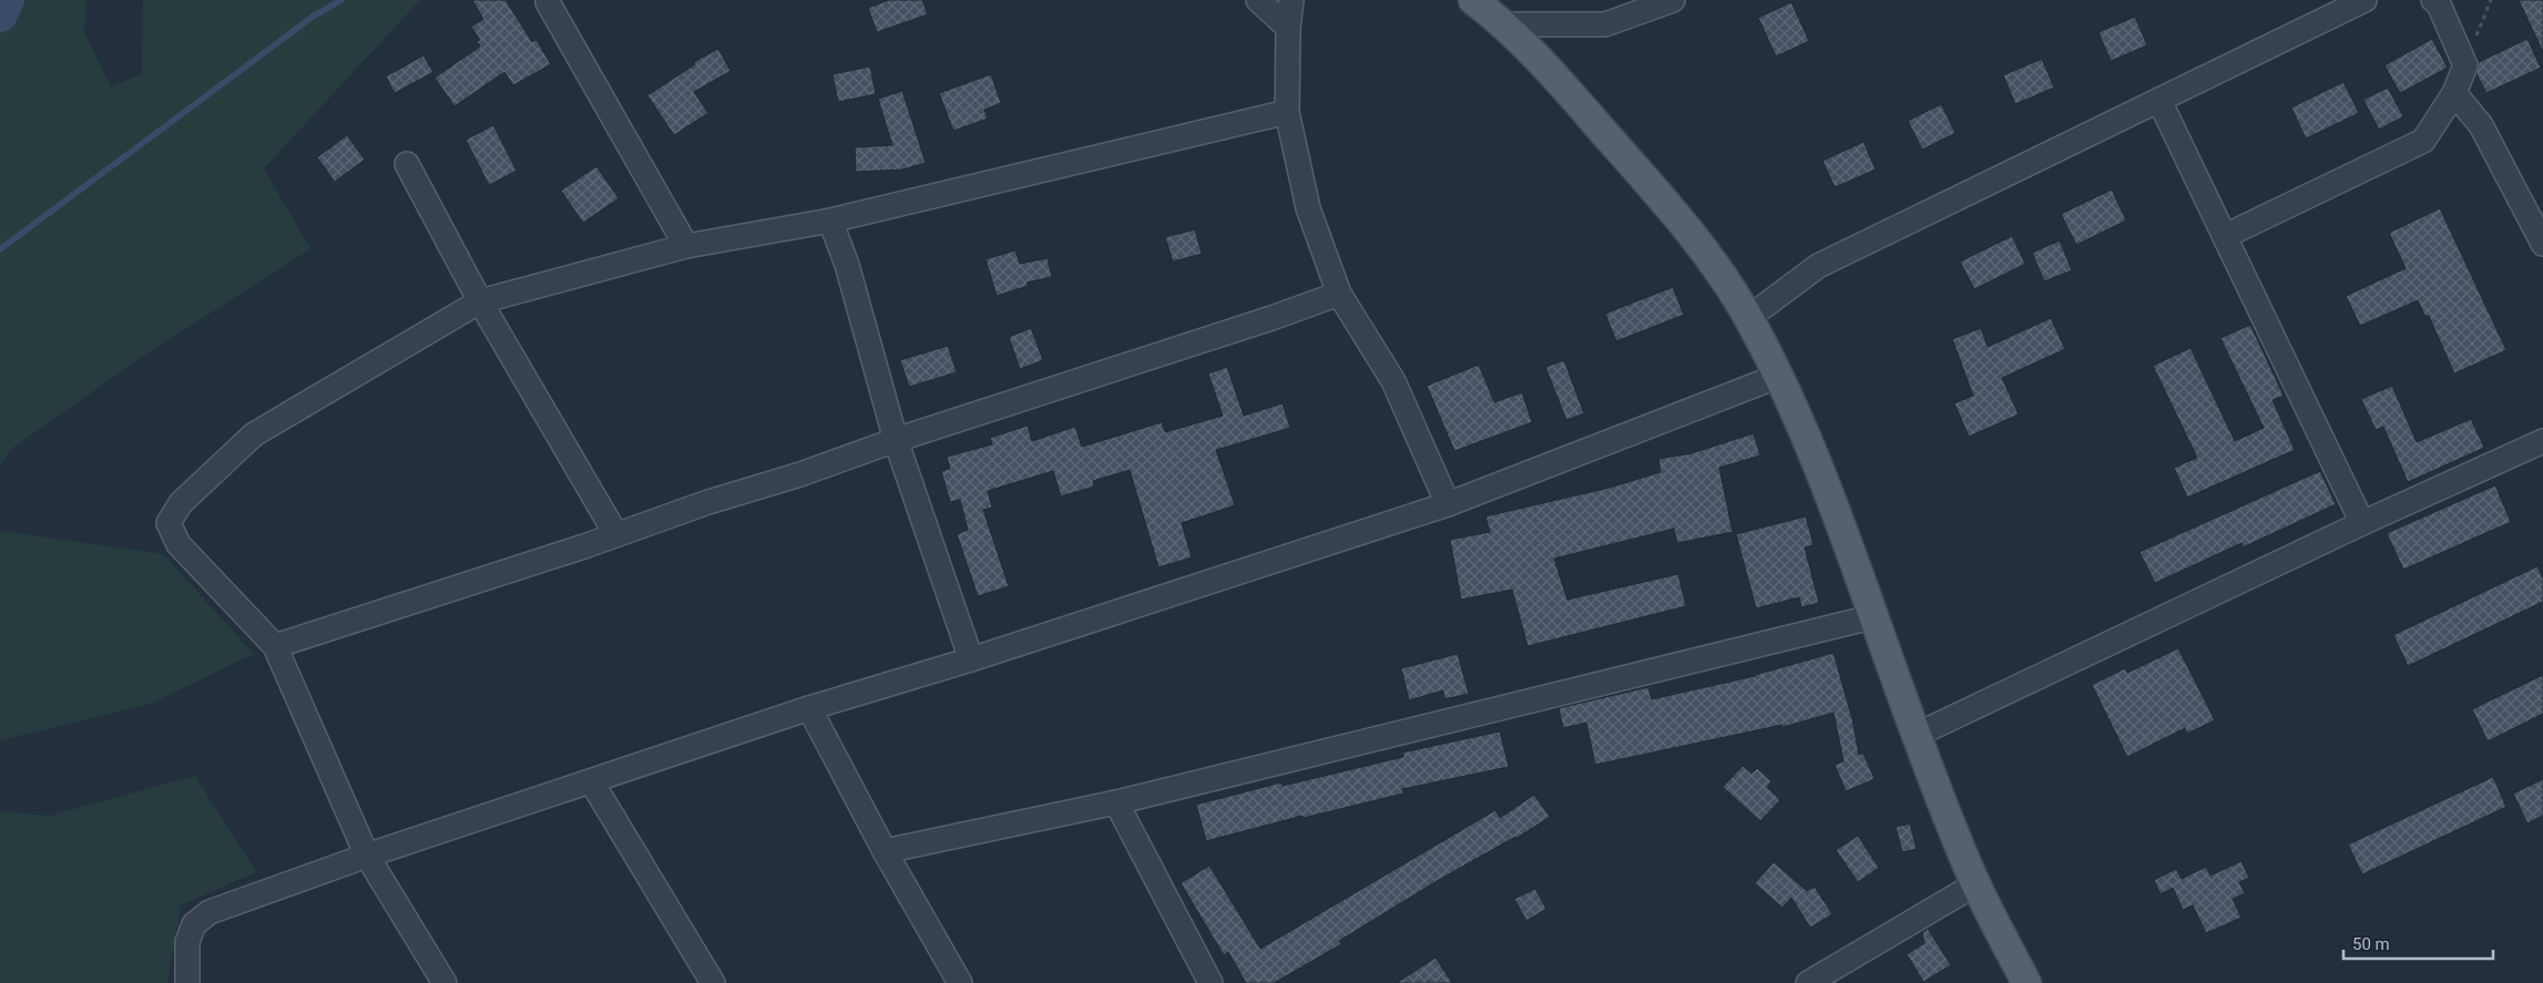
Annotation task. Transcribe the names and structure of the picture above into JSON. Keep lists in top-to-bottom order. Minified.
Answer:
{"scale_bar":"50 m"}
